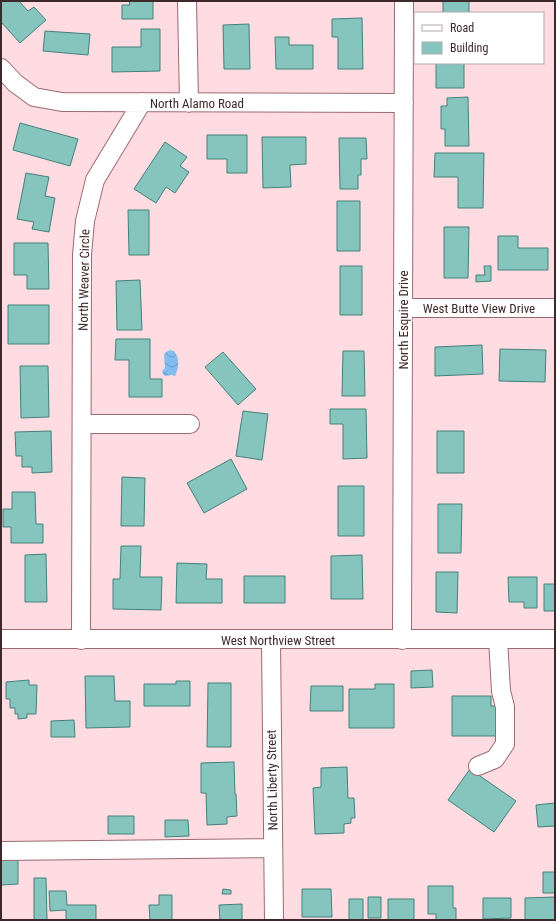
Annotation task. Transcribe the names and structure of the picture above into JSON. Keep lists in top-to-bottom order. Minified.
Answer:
{"streets":{"street":["North Alamo Road","North Weaver Circle","West Butte View Drive","North Esquire Drive","West Northview Street","North Liberty Street"]},"crossings":[["North Alamo Road","North Weaver Circle"],["North Alamo Road","North Esquire Drive"],["North Weaver Circle","West Northview Street"],["West Butte View Drive","North Esquire Drive"],["North Esquire Drive","West Northview Street"],["West Northview Street","North Liberty Street"]],"legend":["Road","Building"]}
